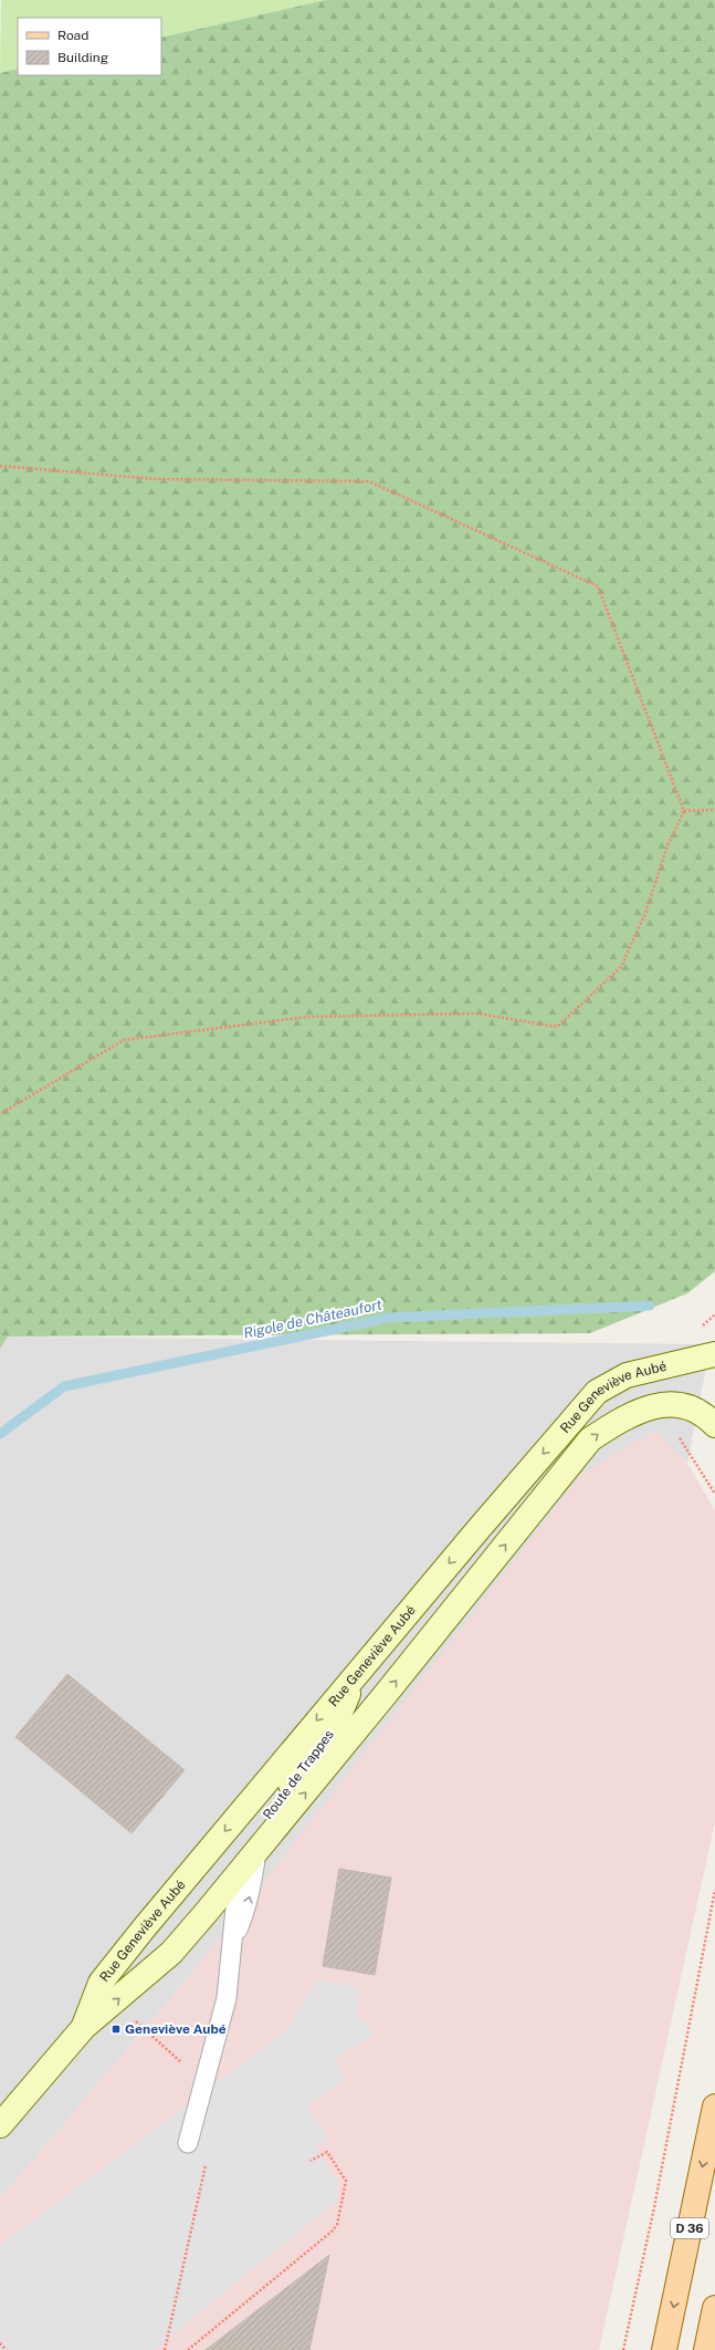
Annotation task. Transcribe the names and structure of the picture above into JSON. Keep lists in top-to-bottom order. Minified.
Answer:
{"streets":{"main road":["D 36"],"street":["Rue Geneviève Aubé","Route de Trappes"]},"crossings":[["Rue Geneviève Aubé","Route de Trappes"]],"water":["Rigole de Châteaufort"],"places":{"transit":["Geneviève Aubé"]},"legend":["Road","Building"]}
